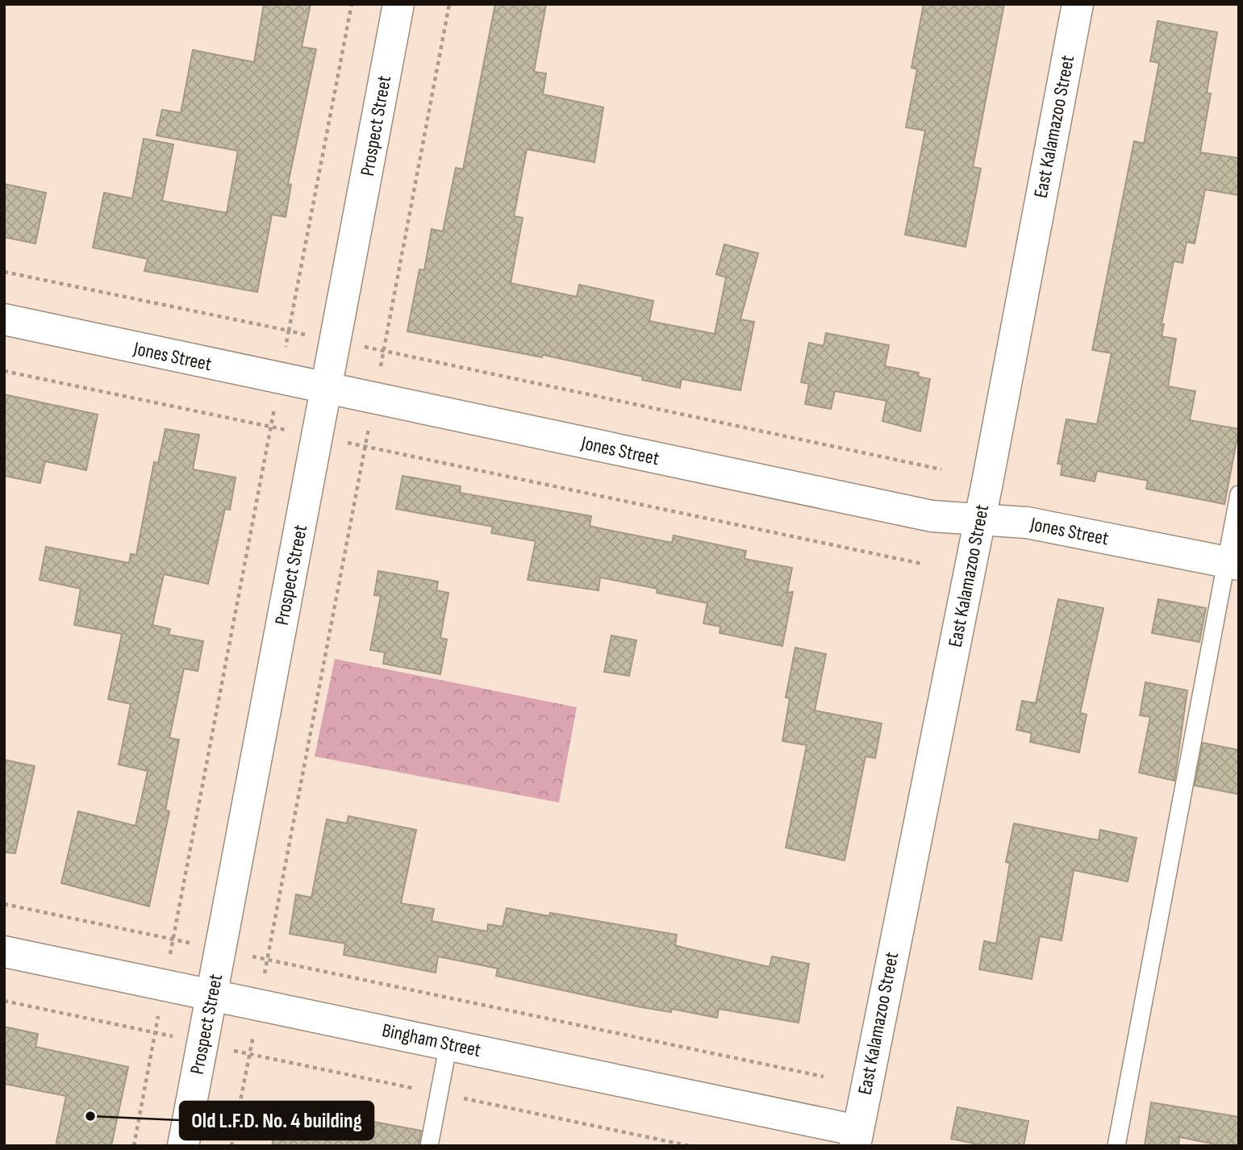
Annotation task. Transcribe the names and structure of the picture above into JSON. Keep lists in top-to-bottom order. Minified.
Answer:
{"streets":{"street":["Prospect Street","East Kalamazoo Street","Jones Street","Bingham Street"]},"crossings":[["Prospect Street","Jones Street"],["Prospect Street","Bingham Street"],["East Kalamazoo Street","Jones Street"],["East Kalamazoo Street","Bingham Street"]],"places":["Old L.F.D. No. 4 building"]}
